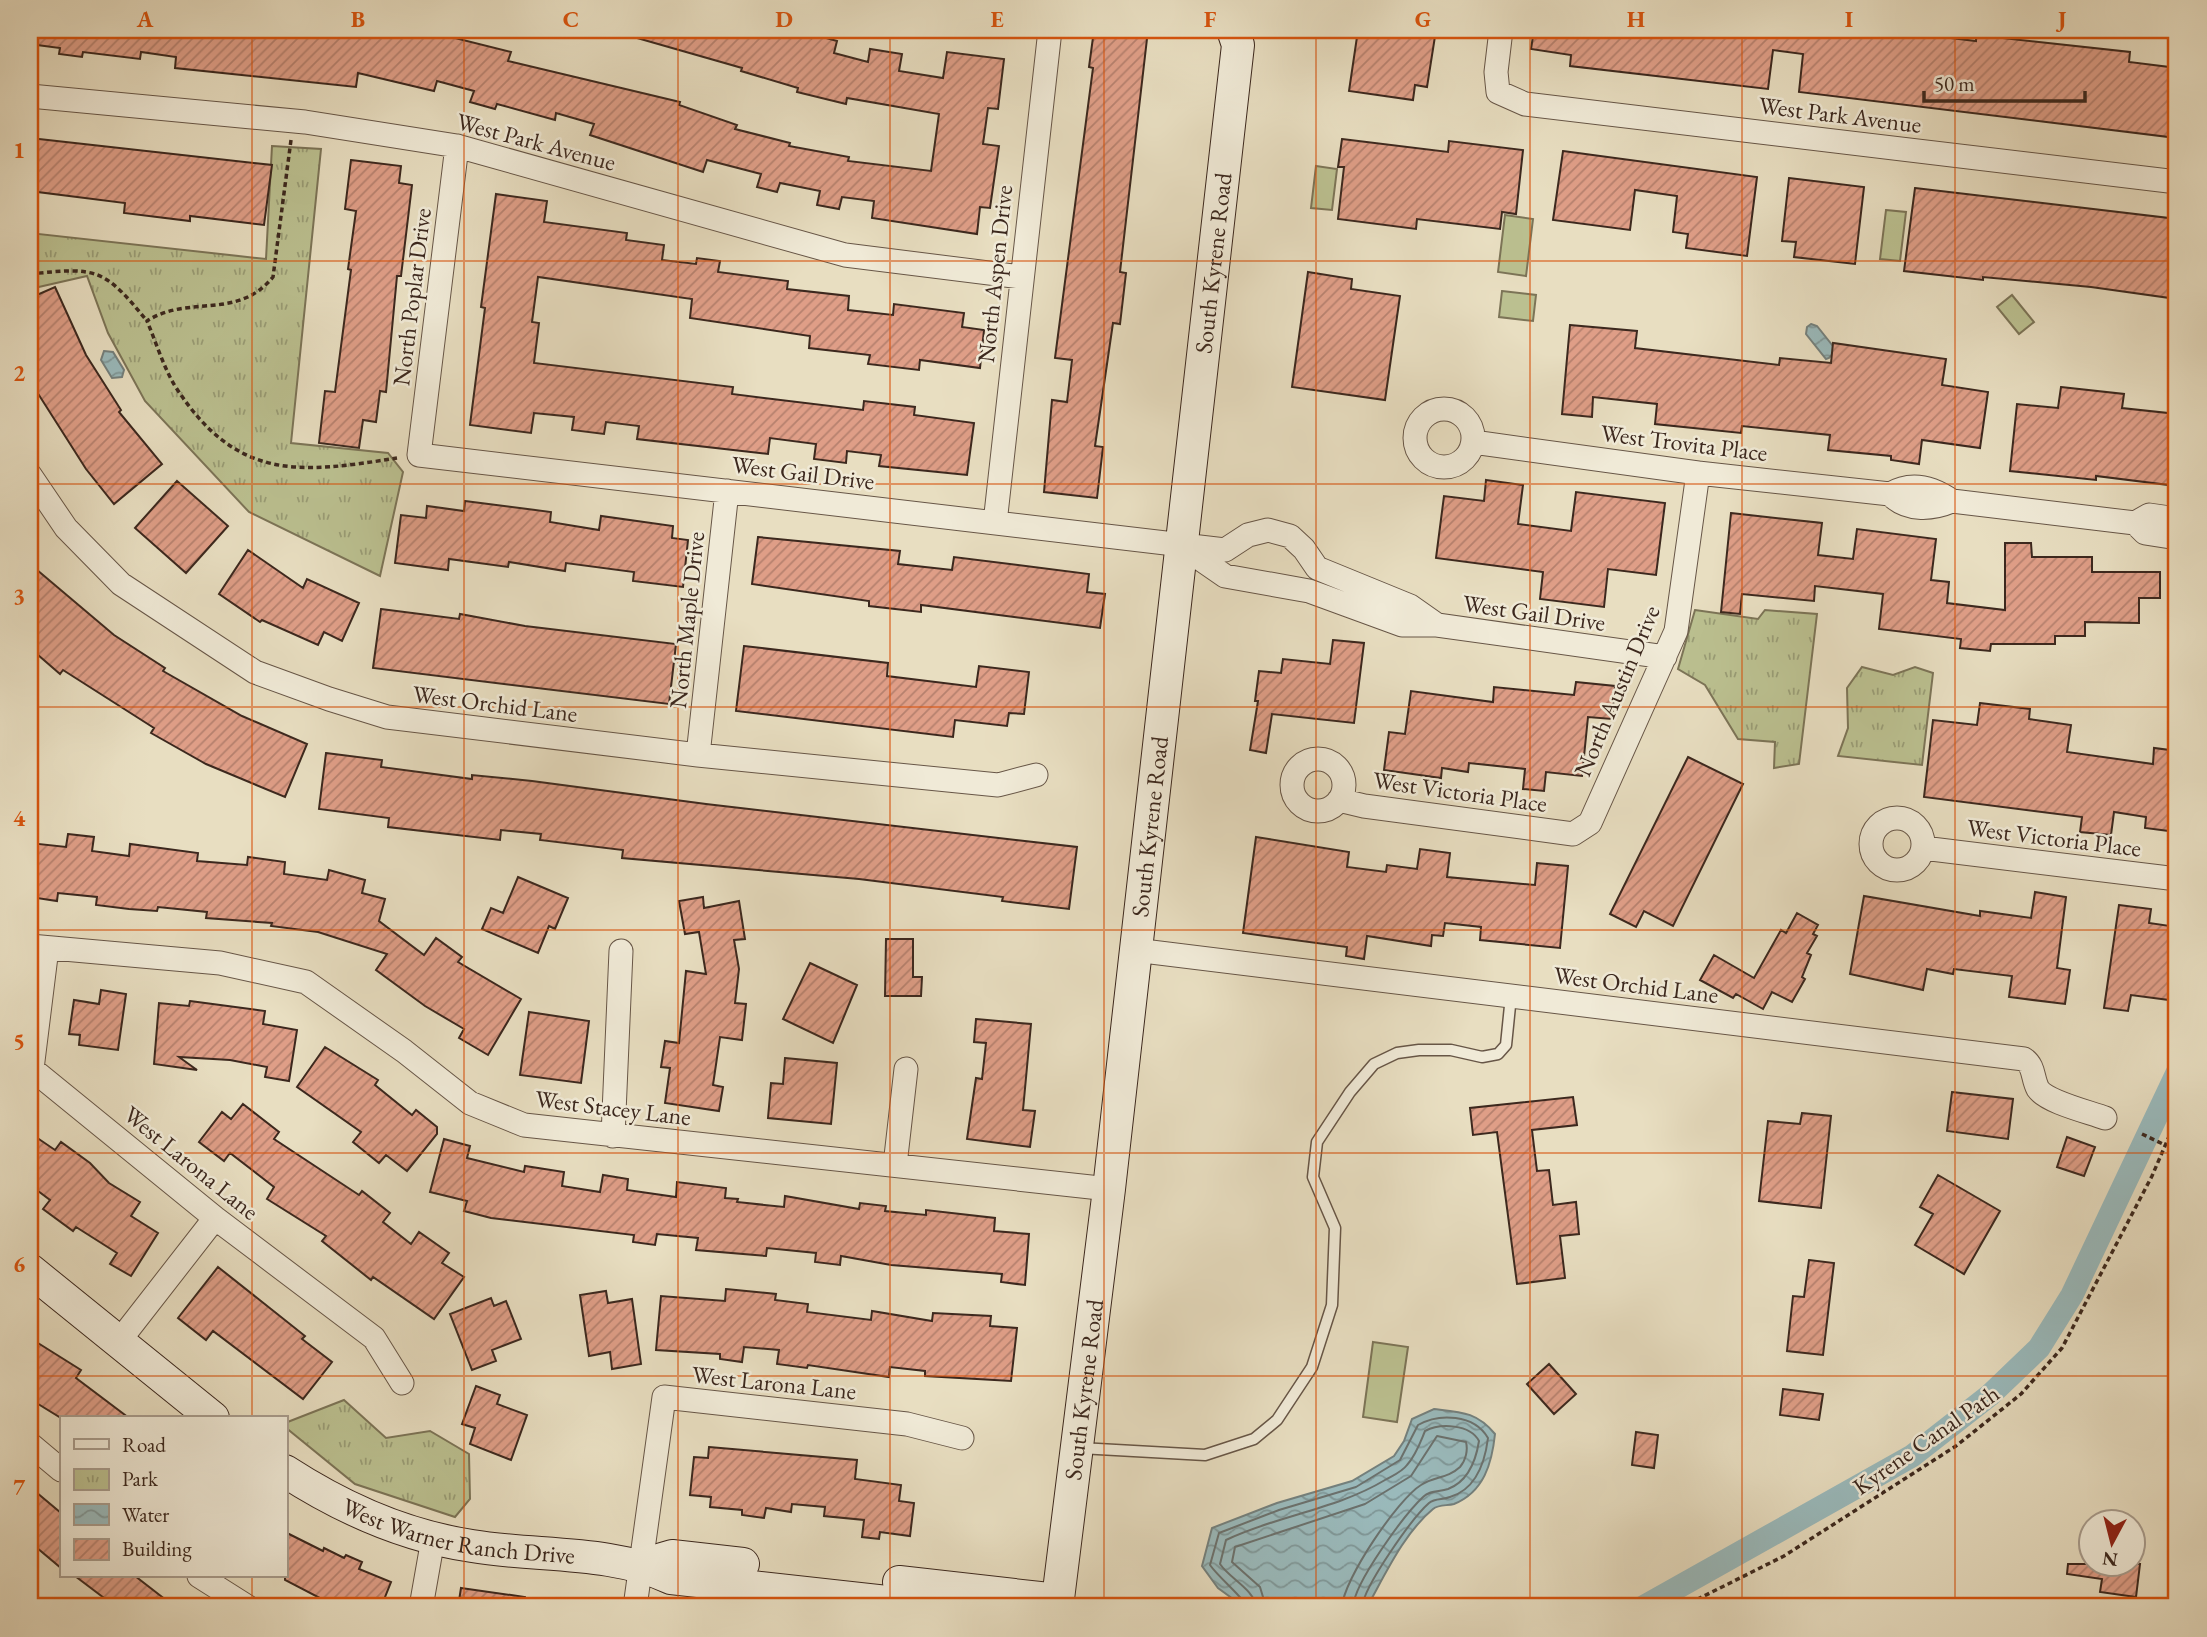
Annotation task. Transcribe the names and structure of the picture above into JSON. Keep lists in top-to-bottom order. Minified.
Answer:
{"streets":{"main road":["South Kyrene Road","West Warner Ranch Drive"],"street":["West Park Avenue","North Aspen Drive","North Poplar Drive","West Trovita Place","West Gail Drive","North Maple Drive","North Austin Drive","West Orchid Lane","West Victoria Place","West Stacey Lane","West Larona Lane"],"path":["Kyrene Canal Path"]},"crossings":[["West Park Avenue","North Aspen Drive"],["West Park Avenue","North Poplar Drive"],["South Kyrene Road","West Gail Drive"],["South Kyrene Road","West Orchid Lane"],["South Kyrene Road","West Stacey Lane"],["South Kyrene Road","West Warner Ranch Drive"],["North Aspen Drive","West Gail Drive"],["North Poplar Drive","West Gail Drive"],["West Trovita Place","North Austin Drive"],["West Gail Drive","North Maple Drive"],["West Gail Drive","North Austin Drive"],["North Maple Drive","West Orchid Lane"],["North Austin Drive","West Victoria Place"],["West Stacey Lane","West Larona Lane"],["West Larona Lane","West Warner Ranch Drive"]],"legend":["Road","Park","Water","Building"],"scale_bar":"50 m","north":"bottom","grid":{"columns":["A","B","C","D","E","F","G","H","I","J"],"rows":["1","2","3","4","5","6","7"]}}
